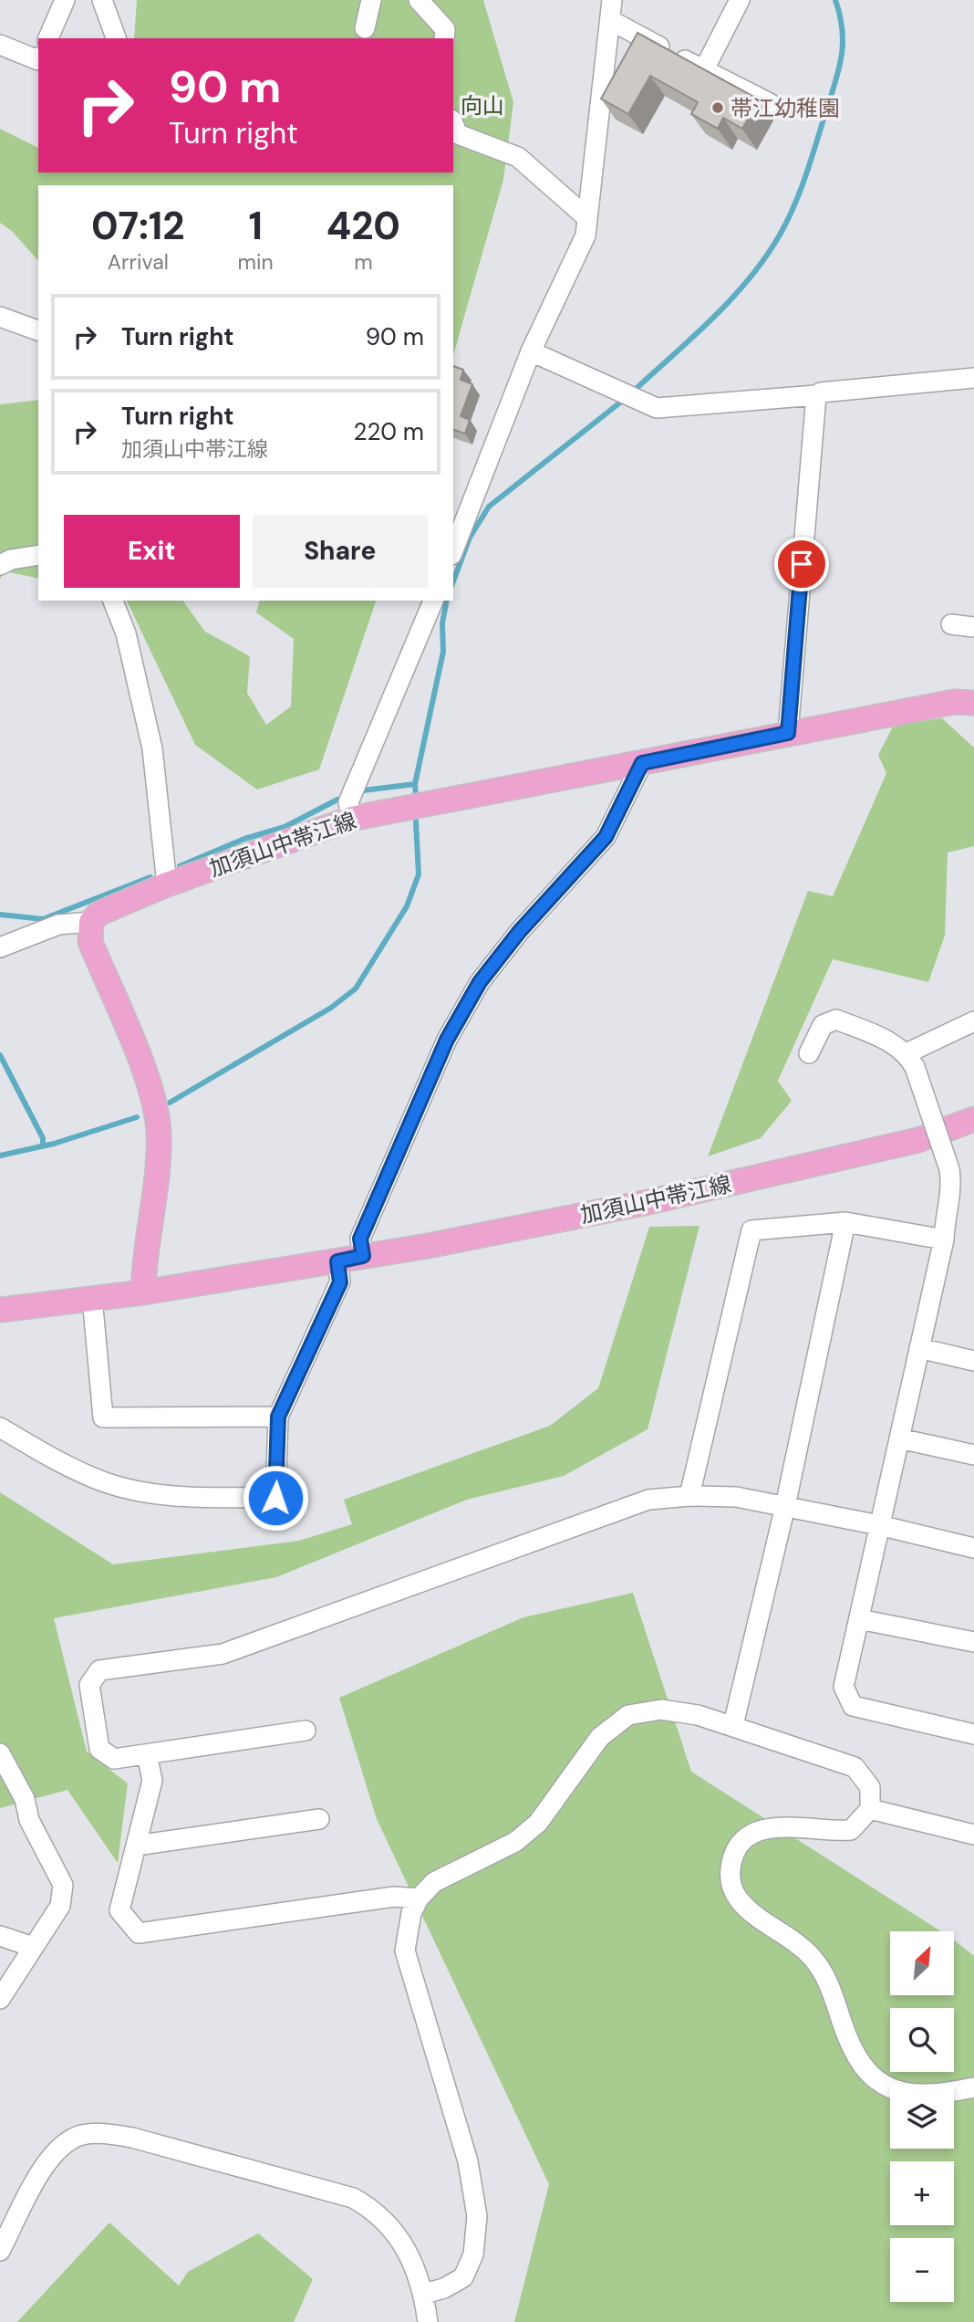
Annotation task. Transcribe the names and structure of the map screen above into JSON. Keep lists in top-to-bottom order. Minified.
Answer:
{"streets":{"main road":["加須山中帯江線"]},"parks":["向山"],"places":["帯江幼稚園"],"north":"top right","page":{"turn":["90 m","Turn right"],"eta":["07:12","Arrival","1","min","420","m"],"list":[{"name":"Turn right","value":"90 m"},{"name":"Turn right","note":"加須山中帯江線","value":"220 m"}],"buttons":["Exit","Share"],"map_buttons":["+","−"]}}
